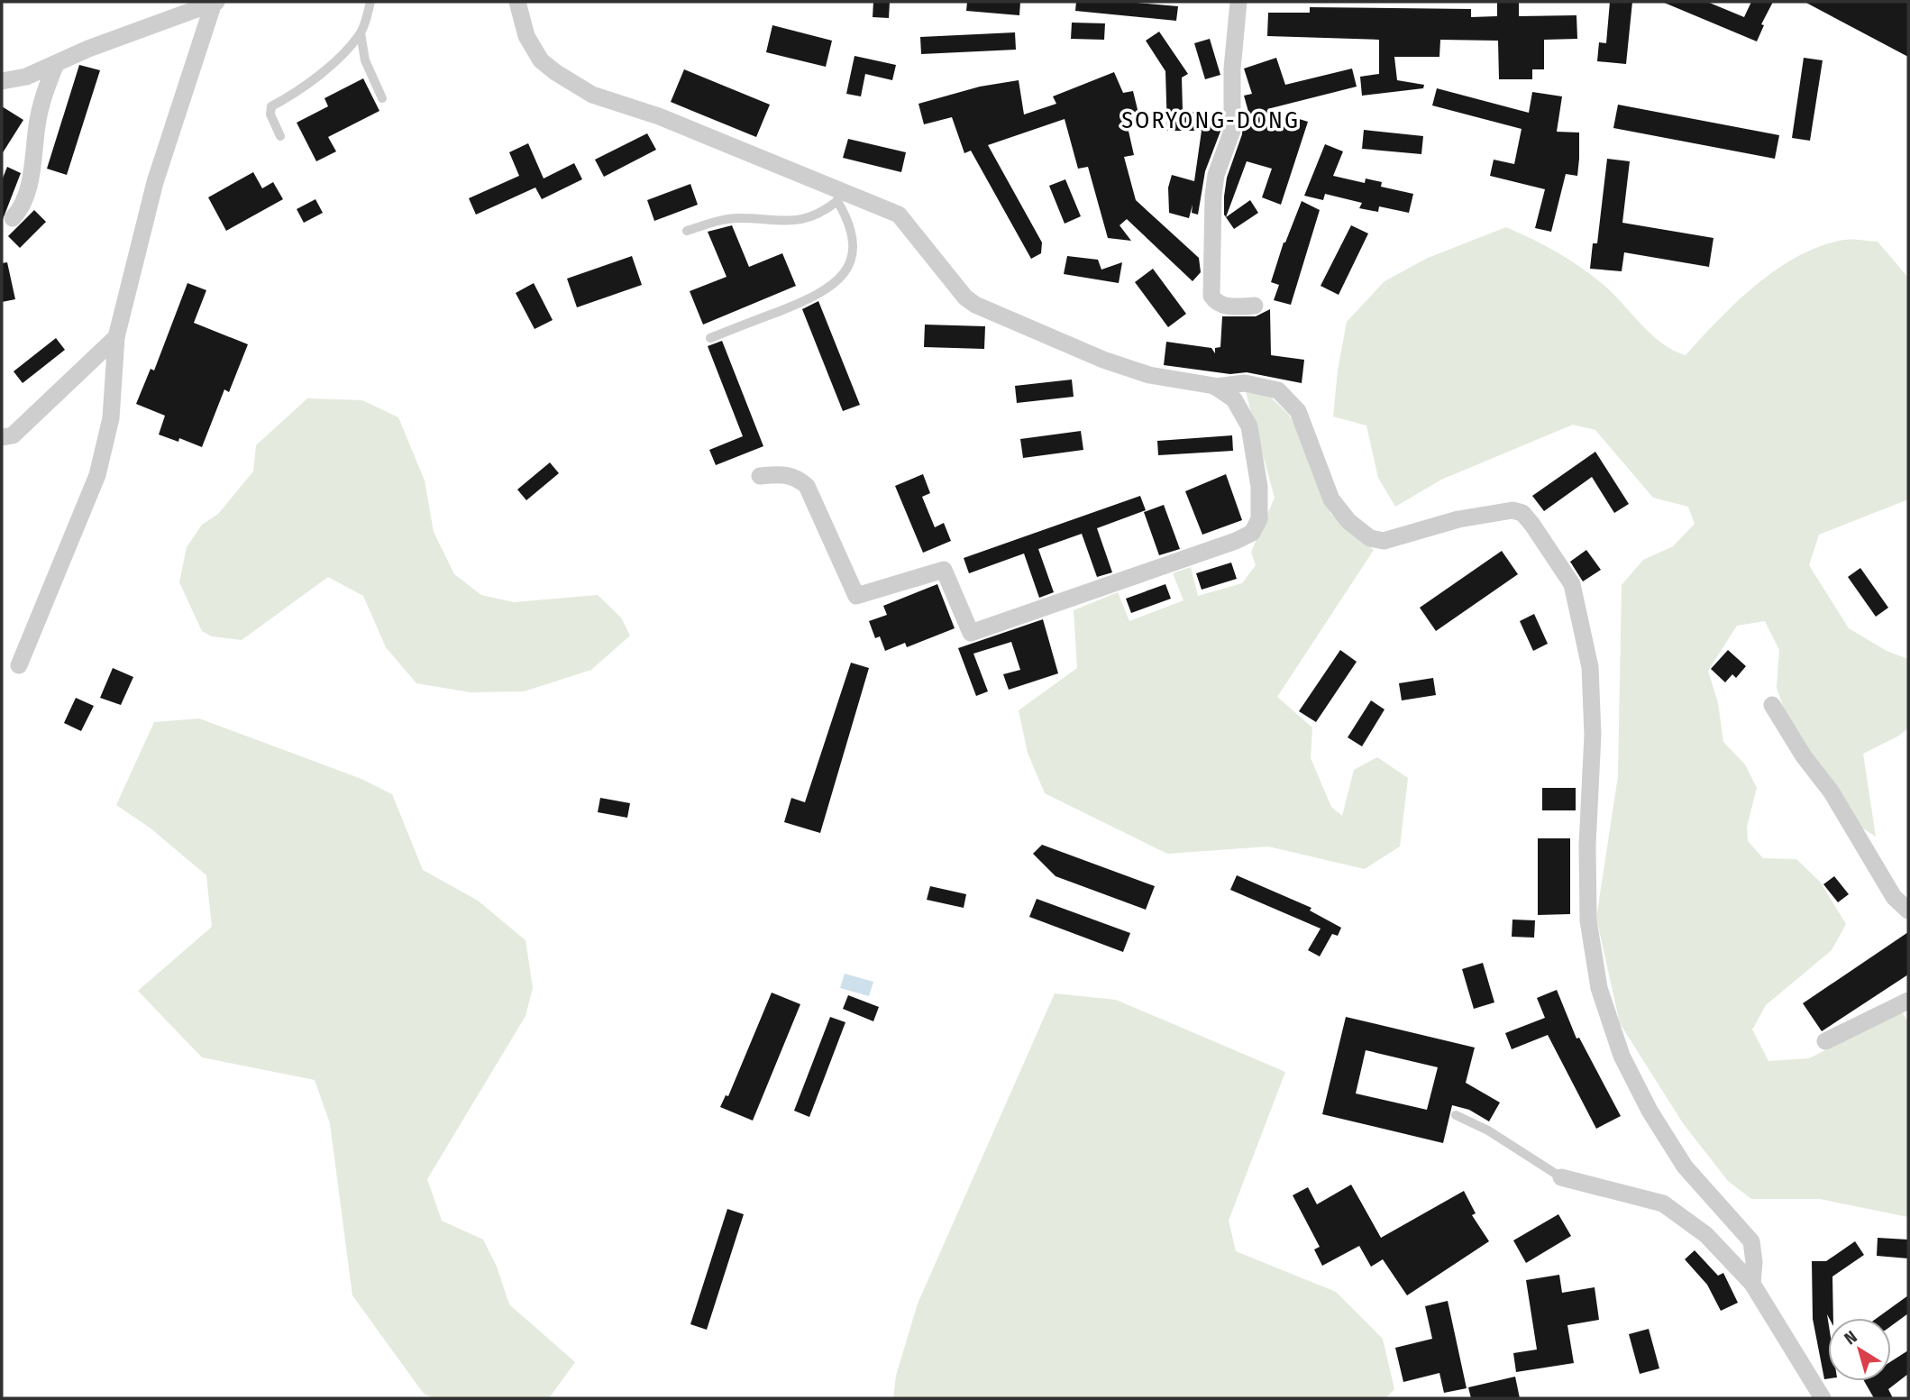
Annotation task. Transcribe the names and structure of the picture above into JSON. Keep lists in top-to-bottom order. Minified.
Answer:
{"districts":["SORYONG-DONG"],"north":"top left"}
